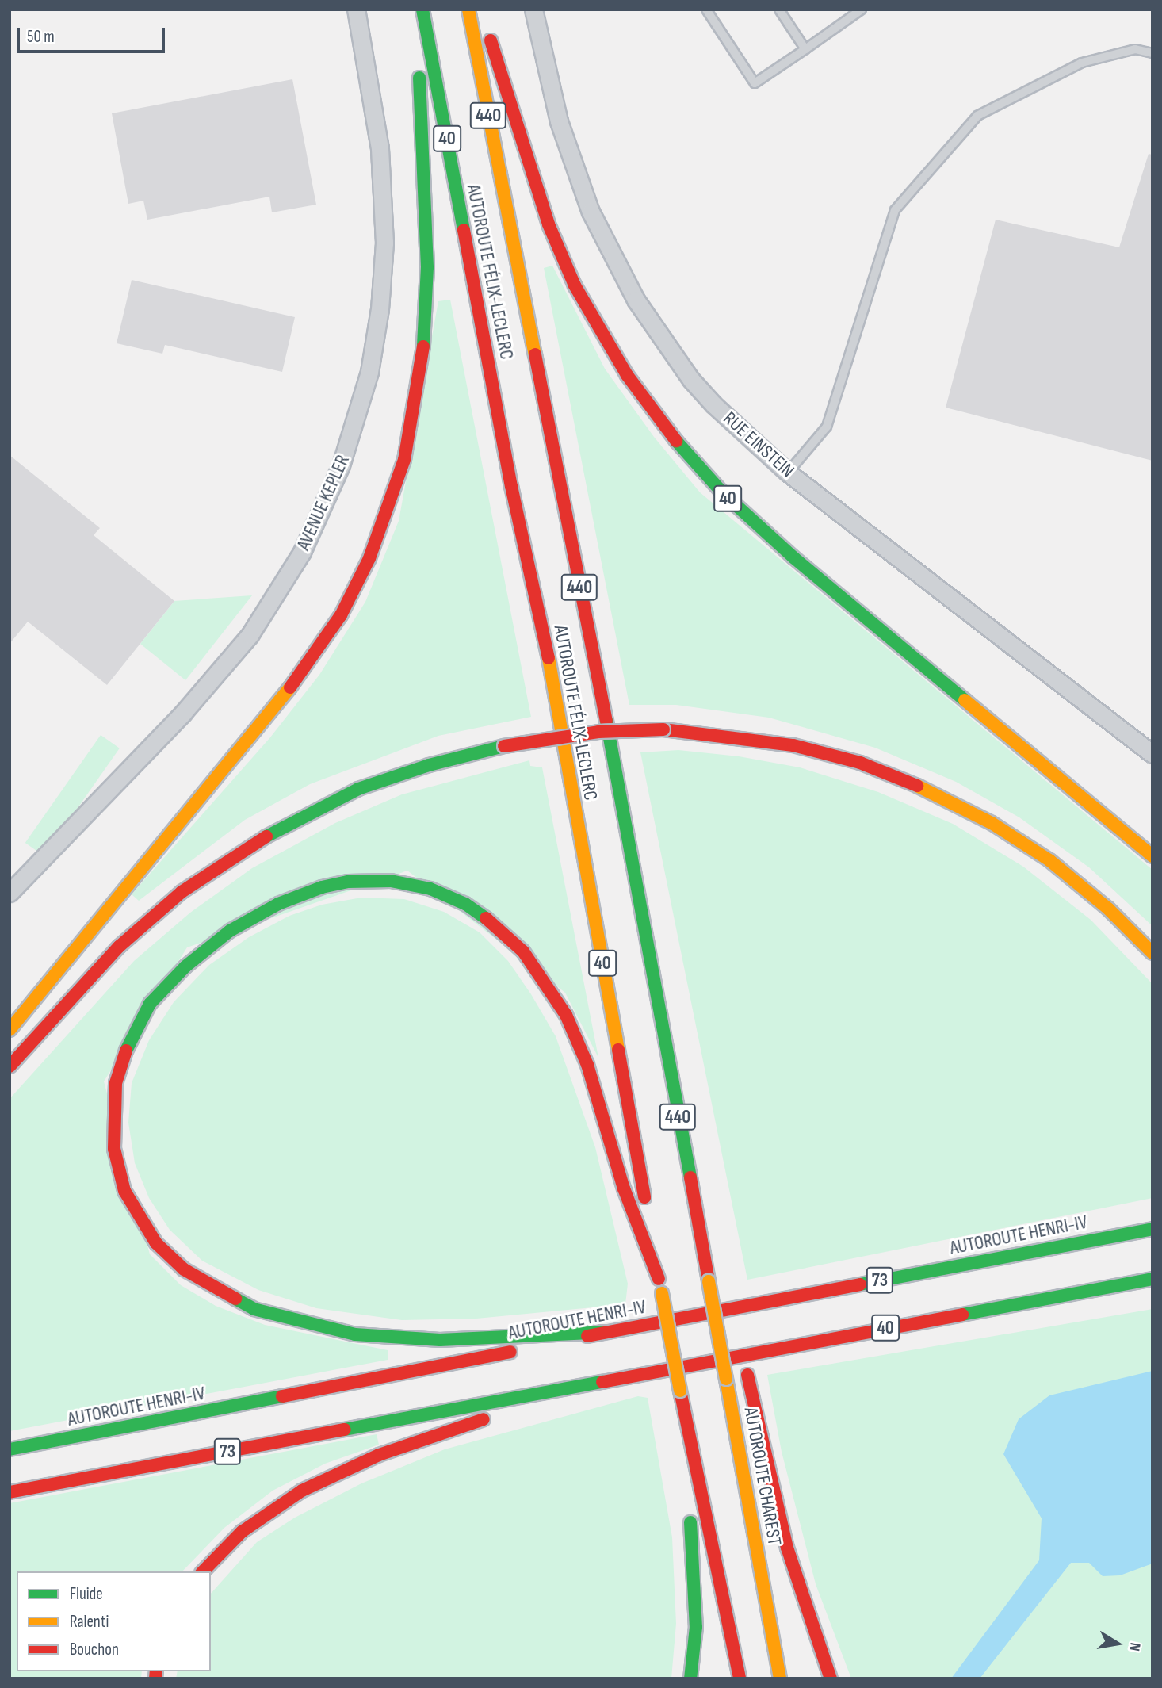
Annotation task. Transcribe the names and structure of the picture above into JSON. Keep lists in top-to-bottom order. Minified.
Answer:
{"streets":{"highway":["440","40","AUTOROUTE FÉLIX-LECLERC","AUTOROUTE HENRI-IV","73","AUTOROUTE CHAREST"],"street":["RUE EINSTEIN","AVENUE KEPLER"]},"crossings":[["40","73"],["AUTOROUTE FÉLIX-LECLERC","AUTOROUTE CHAREST"]],"legend":["Fluide","Ralenti","Bouchon"],"scale_bar":"50 m","north":"right"}
